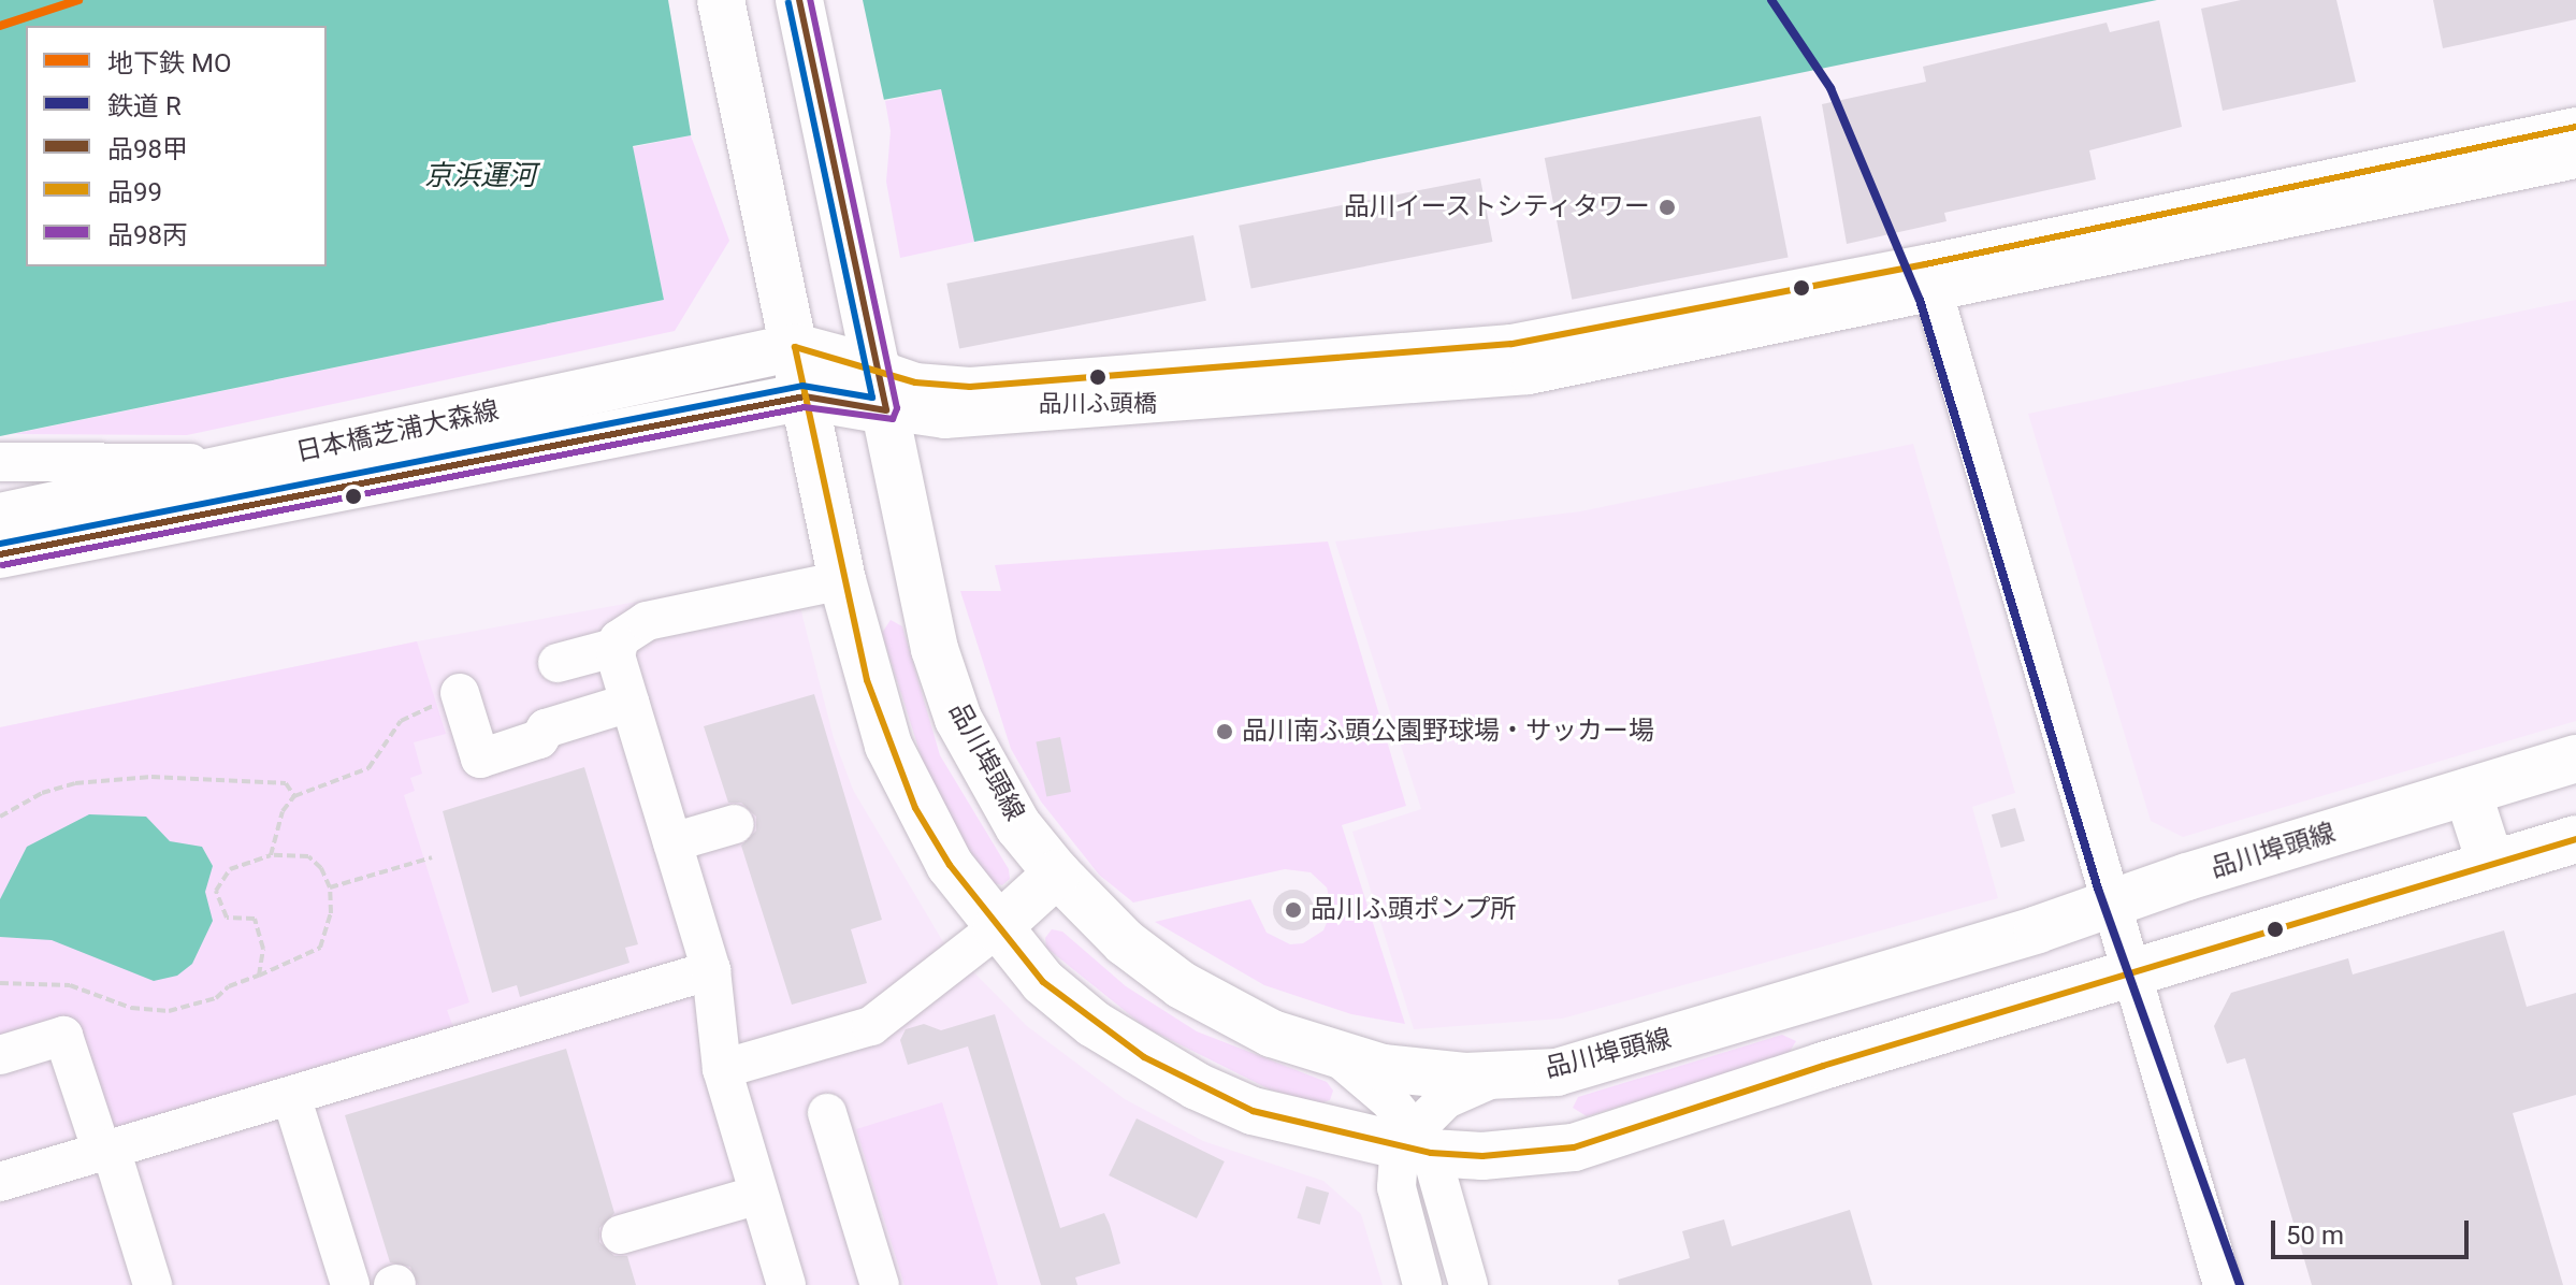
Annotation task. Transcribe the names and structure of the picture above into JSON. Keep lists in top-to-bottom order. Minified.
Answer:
{"streets":{"main road":["日本橋芝浦大森線","品川埠頭線"]},"crossings":[["日本橋芝浦大森線","品川埠頭線"]],"water":["京浜運河"],"places":["品川イーストシティタワー","品川ふ頭橋","品川南ふ頭公園野球場・サッカー場","品川ふ頭ポンプ所"],"lines":["metro line MO","rail line R","transit line 品98甲","transit line 品98丙","transit line 品99"],"legend":["地下鉄 MO","鉄道 R","品98甲","品99","品98丙"],"scale_bar":"50 m"}
